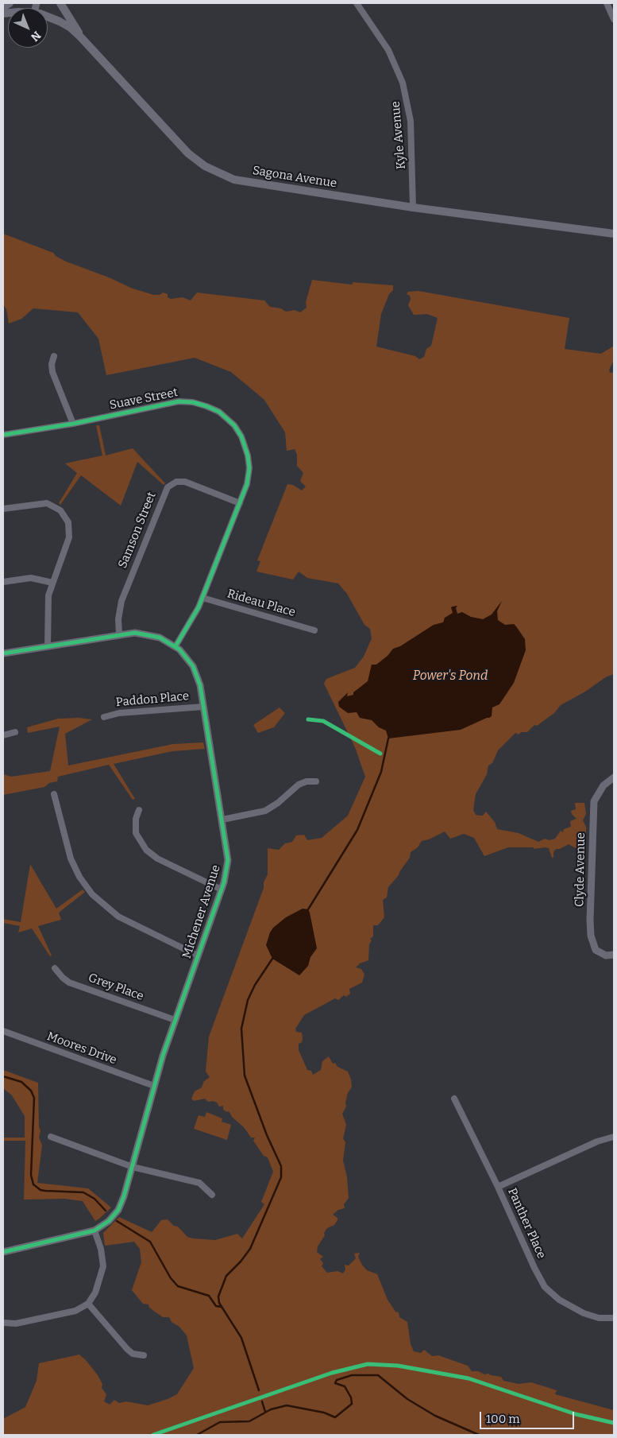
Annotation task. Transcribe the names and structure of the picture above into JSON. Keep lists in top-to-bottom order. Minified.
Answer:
{"streets":{"main road":["Sagona Avenue"],"street":["Kyle Avenue","Suave Street","Samson Street","Rideau Place","Paddon Place","Clyde Avenue","Michener Avenue","Grey Place","Moores Drive","Panther Place"]},"crossings":[["Kyle Avenue","Sagona Avenue"],["Suave Street","Samson Street"],["Suave Street","Rideau Place"],["Suave Street","Michener Avenue"],["Samson Street","Michener Avenue"],["Paddon Place","Michener Avenue"],["Michener Avenue","Grey Place"],["Michener Avenue","Moores Drive"]],"water":["Power's Pond"],"scale_bar":"100 m","north":"bottom right"}
